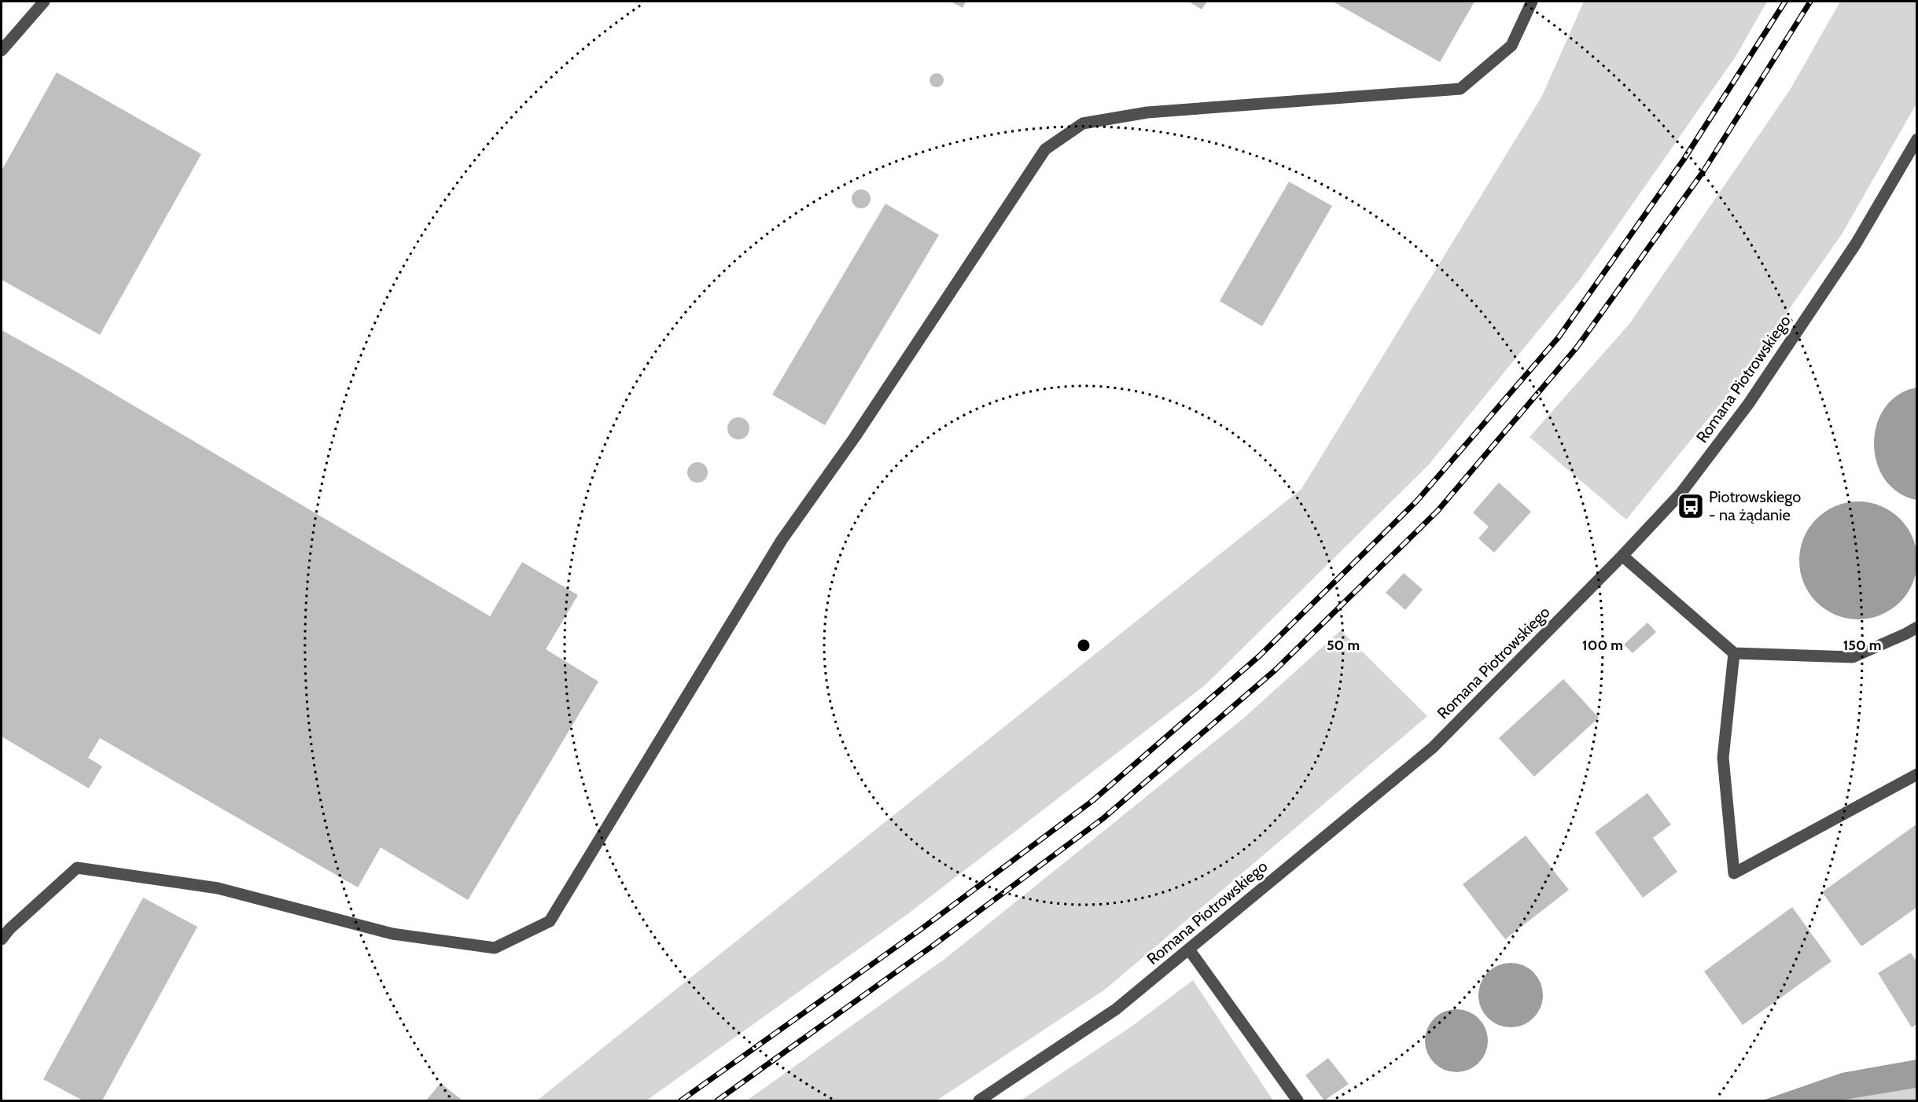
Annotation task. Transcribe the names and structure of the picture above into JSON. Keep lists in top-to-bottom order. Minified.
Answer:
{"streets":{"street":["Romana Piotrowskiego"]},"places":{"bus stop":["Piotrowskiego - na żądanie"]},"rings":["50 m","100 m","150 m"]}
